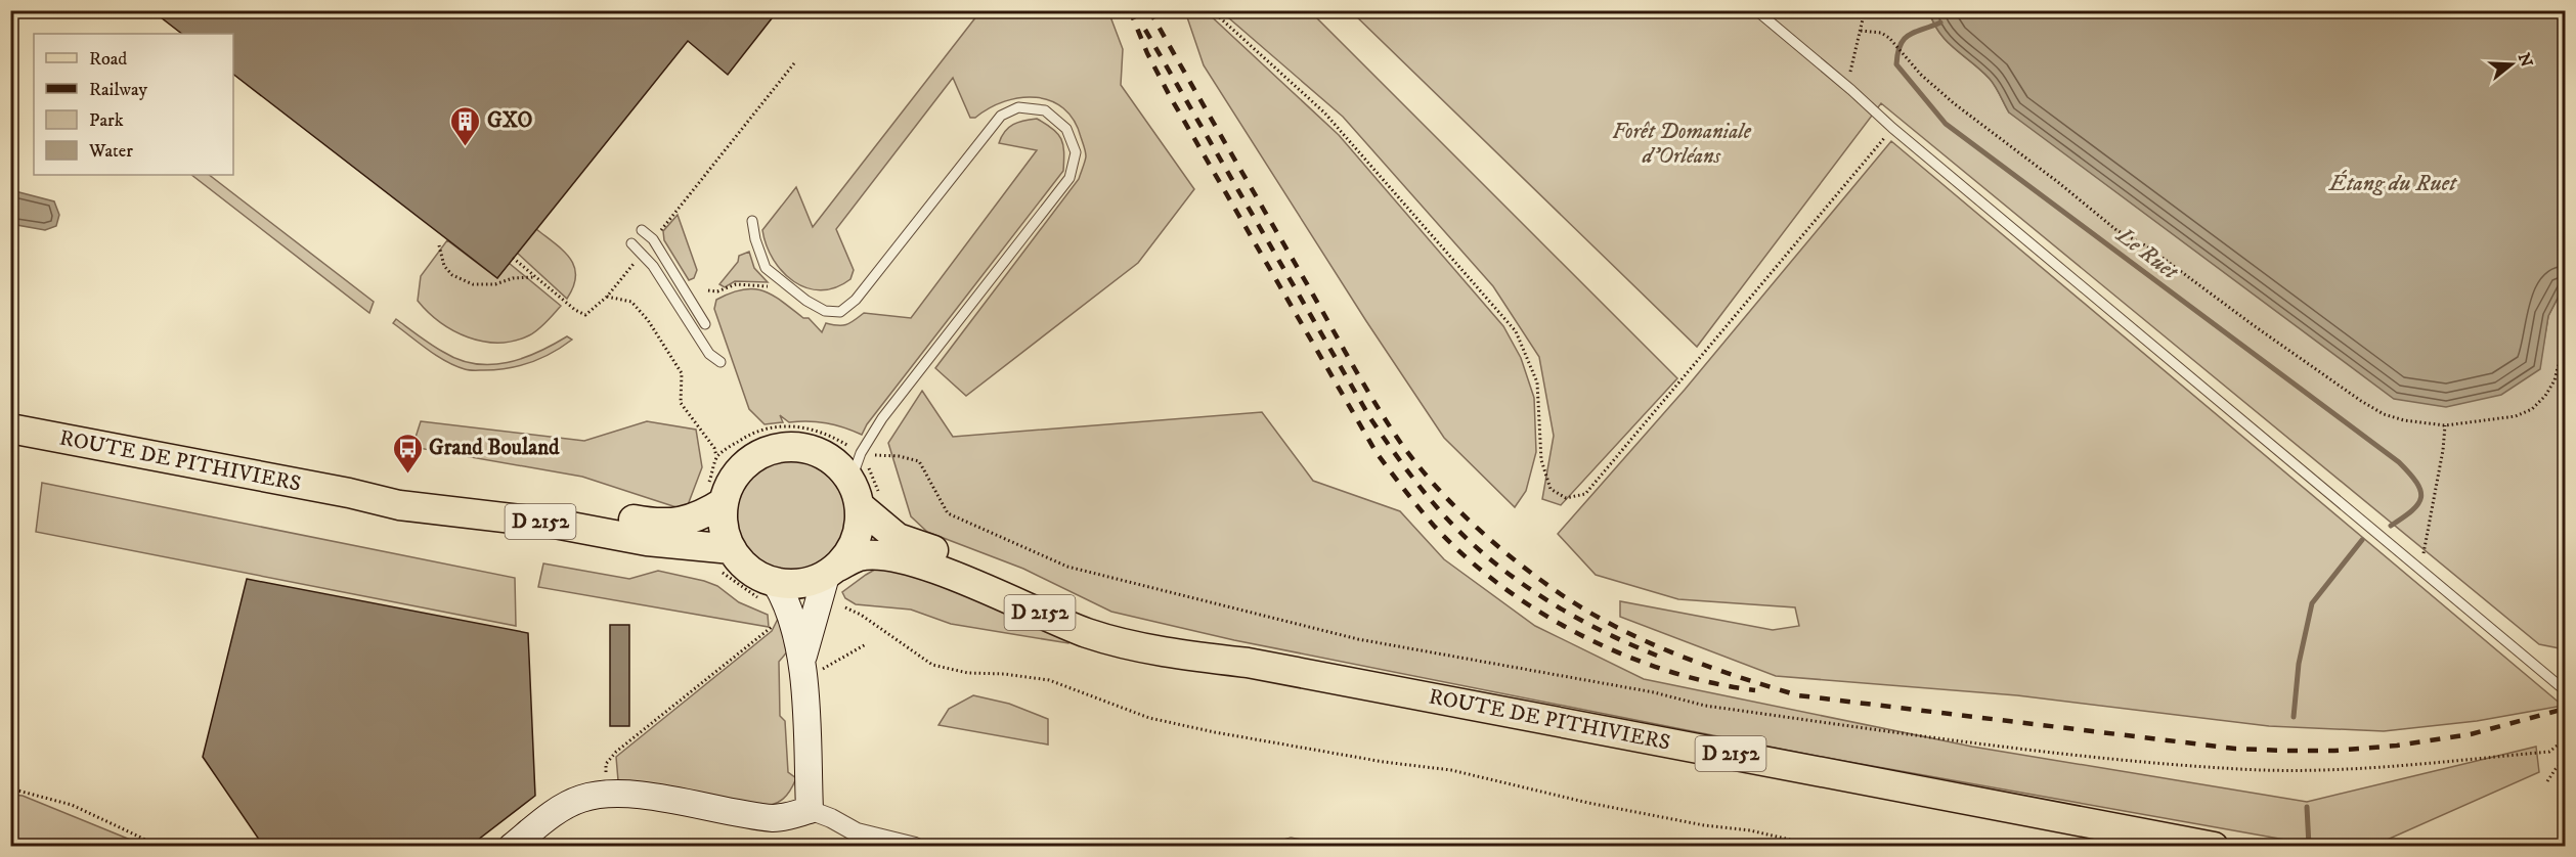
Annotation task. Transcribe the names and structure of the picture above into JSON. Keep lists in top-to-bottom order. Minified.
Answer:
{"streets":{"main road":["ROUTE DE PITHIVIERS","D 2152"]},"water":["Étang du Ruet","Le Ruet"],"parks":["Forêt Domaniale d'Orléans"],"places":{"building":["GXO"],"bus stop":["Grand Bouland"]},"legend":["Road","Railway","Park","Water"],"north":"right"}
